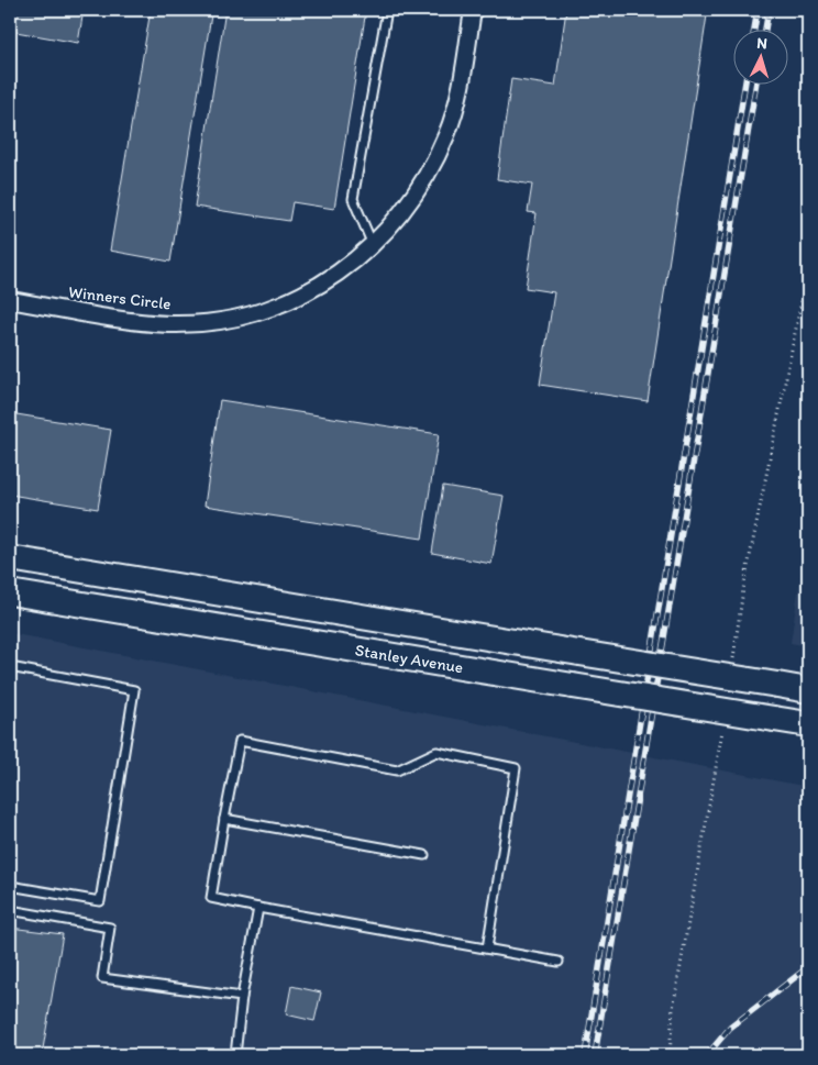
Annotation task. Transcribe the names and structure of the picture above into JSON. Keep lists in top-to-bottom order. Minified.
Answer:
{"streets":{"main road":["Stanley Avenue"],"street":["Winners Circle"]},"north":"top"}
